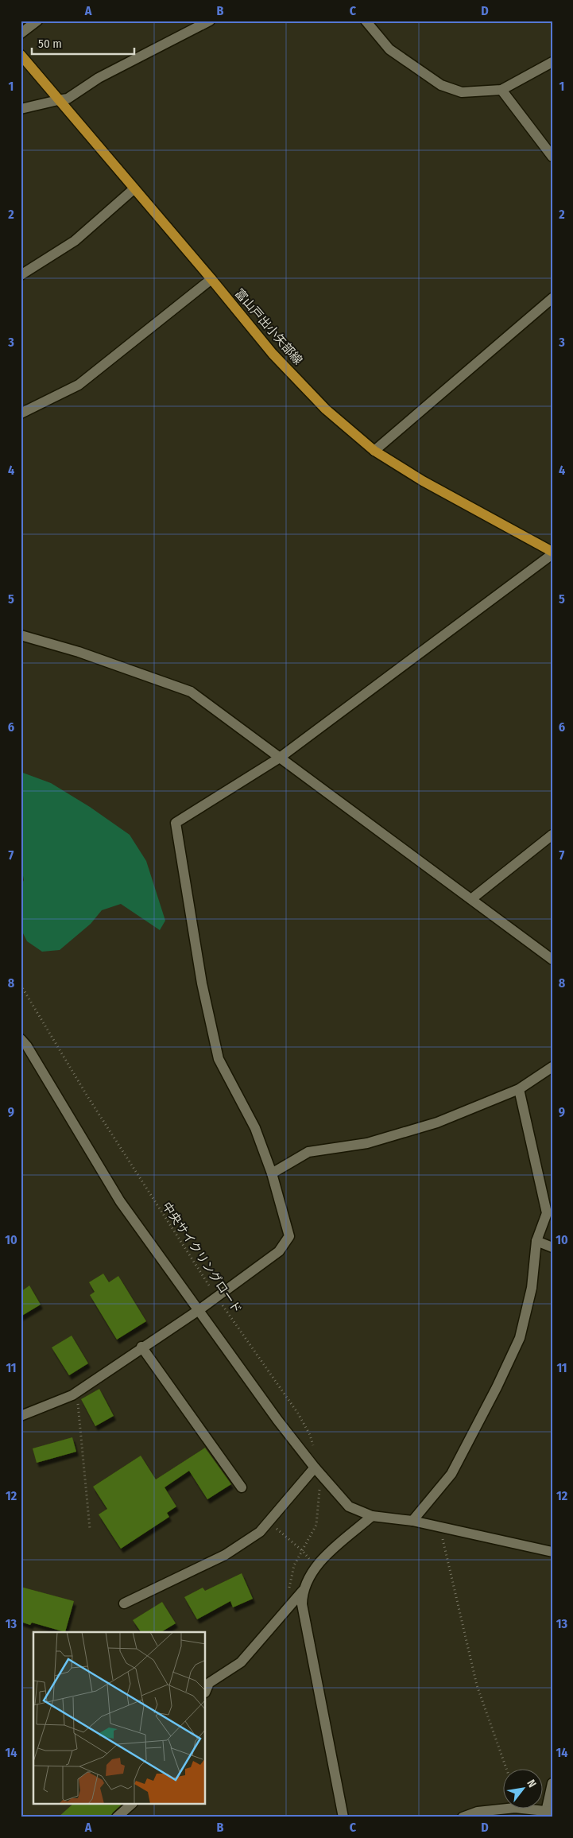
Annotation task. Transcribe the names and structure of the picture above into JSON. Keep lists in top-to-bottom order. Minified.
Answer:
{"streets":{"main road":["富山戸出小矢部線"],"path":["中央サイクリングロード"]},"scale_bar":"50 m","north":"top right","grid":{"columns":["A","B","C","D"],"rows":["1","2","3","4","5","6","7","8","9","10","11","12","13","14"]}}
